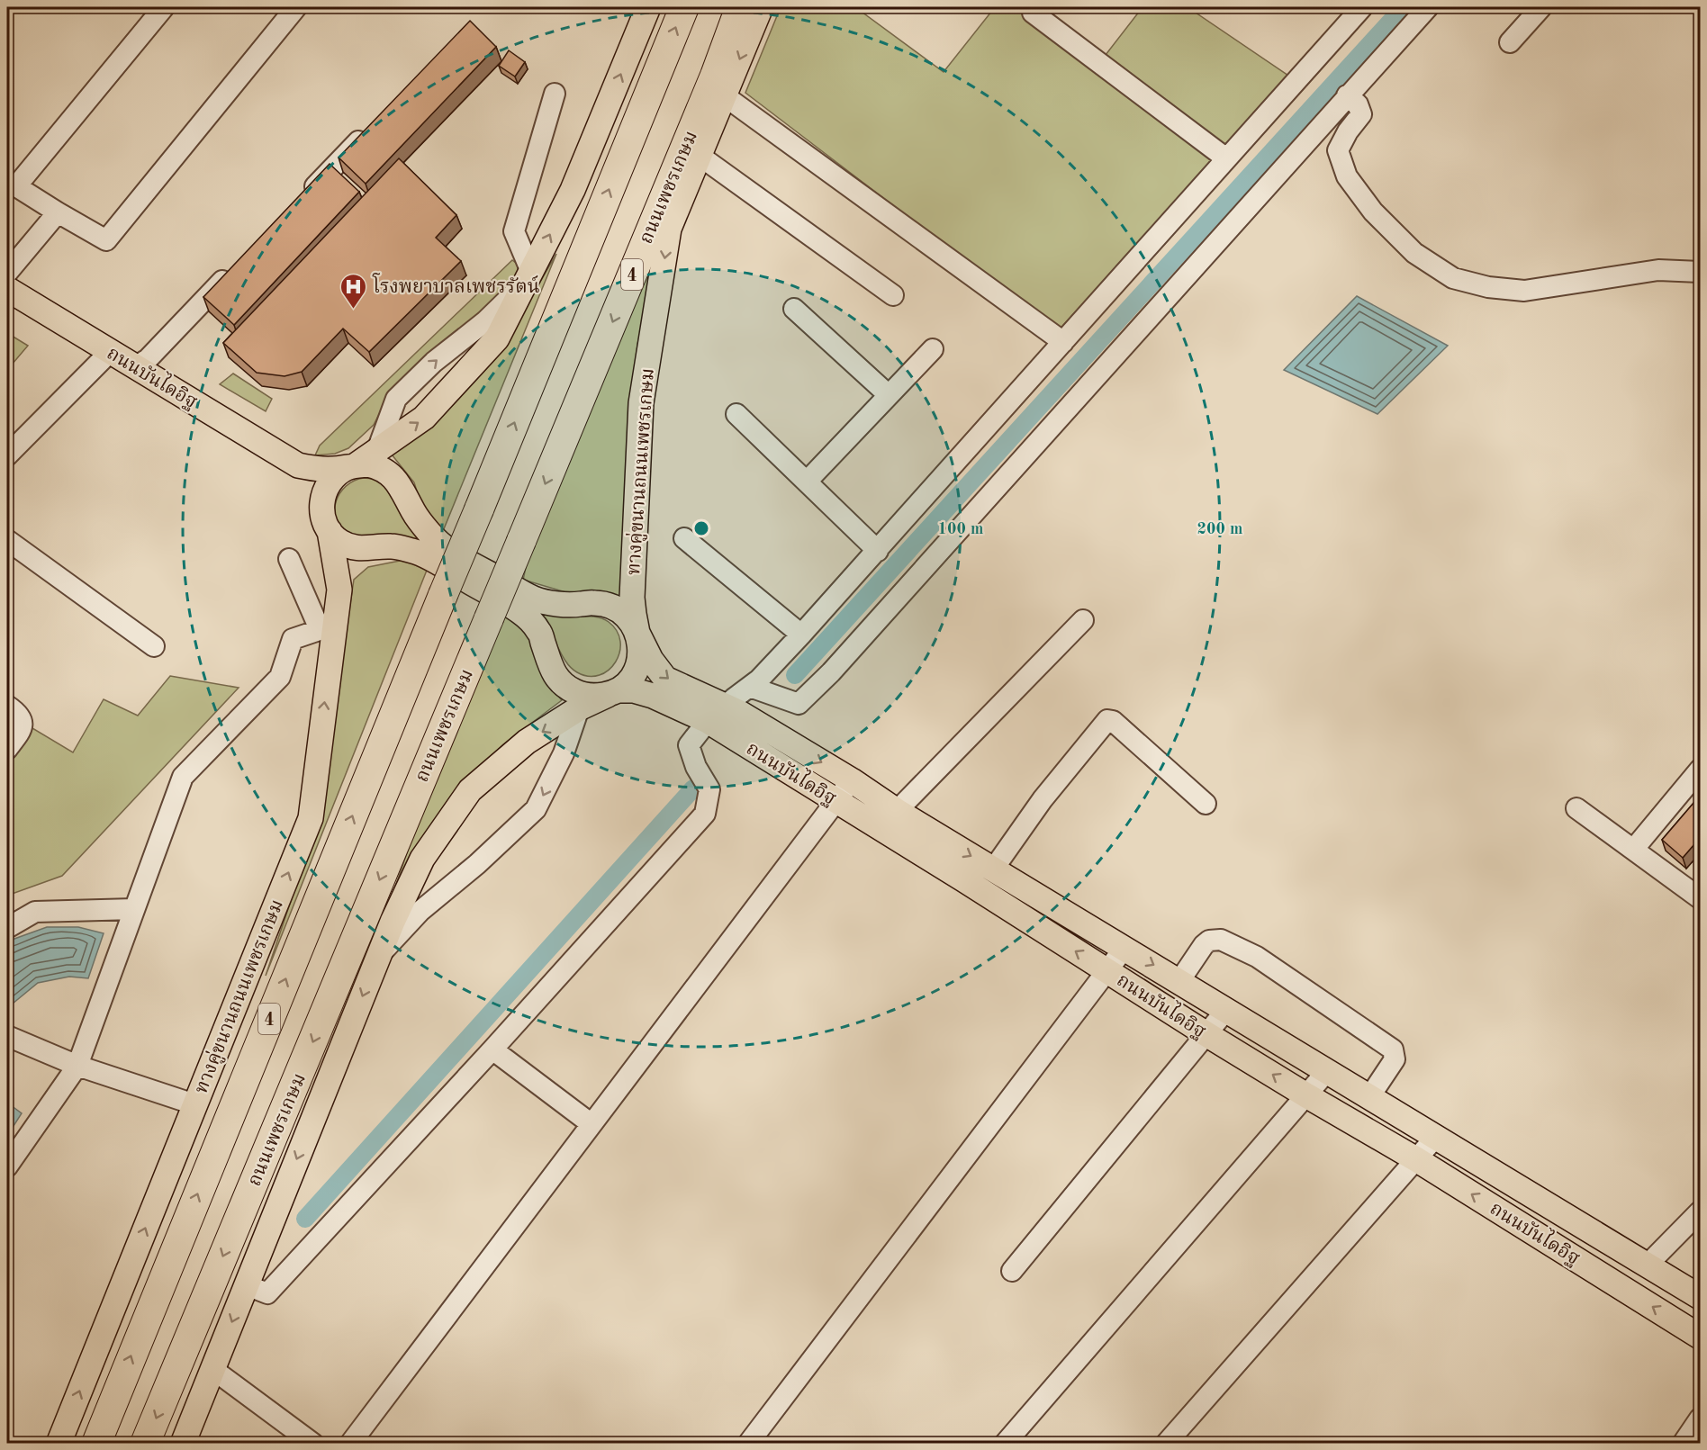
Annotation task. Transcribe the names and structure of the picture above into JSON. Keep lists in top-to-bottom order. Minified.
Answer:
{"streets":{"highway":["ถนนเพชรเกษม","4"],"main road":["ถนนบันไดอิฐ","ทางคู่ขนานถนนเพชรเกษม"]},"crossings":[["ถนนบันไดอิฐ","ทางคู่ขนานถนนเพชรเกษม"]],"places":{"hospital":["โรงพยาบาลเพชรรัตน์"]},"rings":["100 m","200 m"]}
